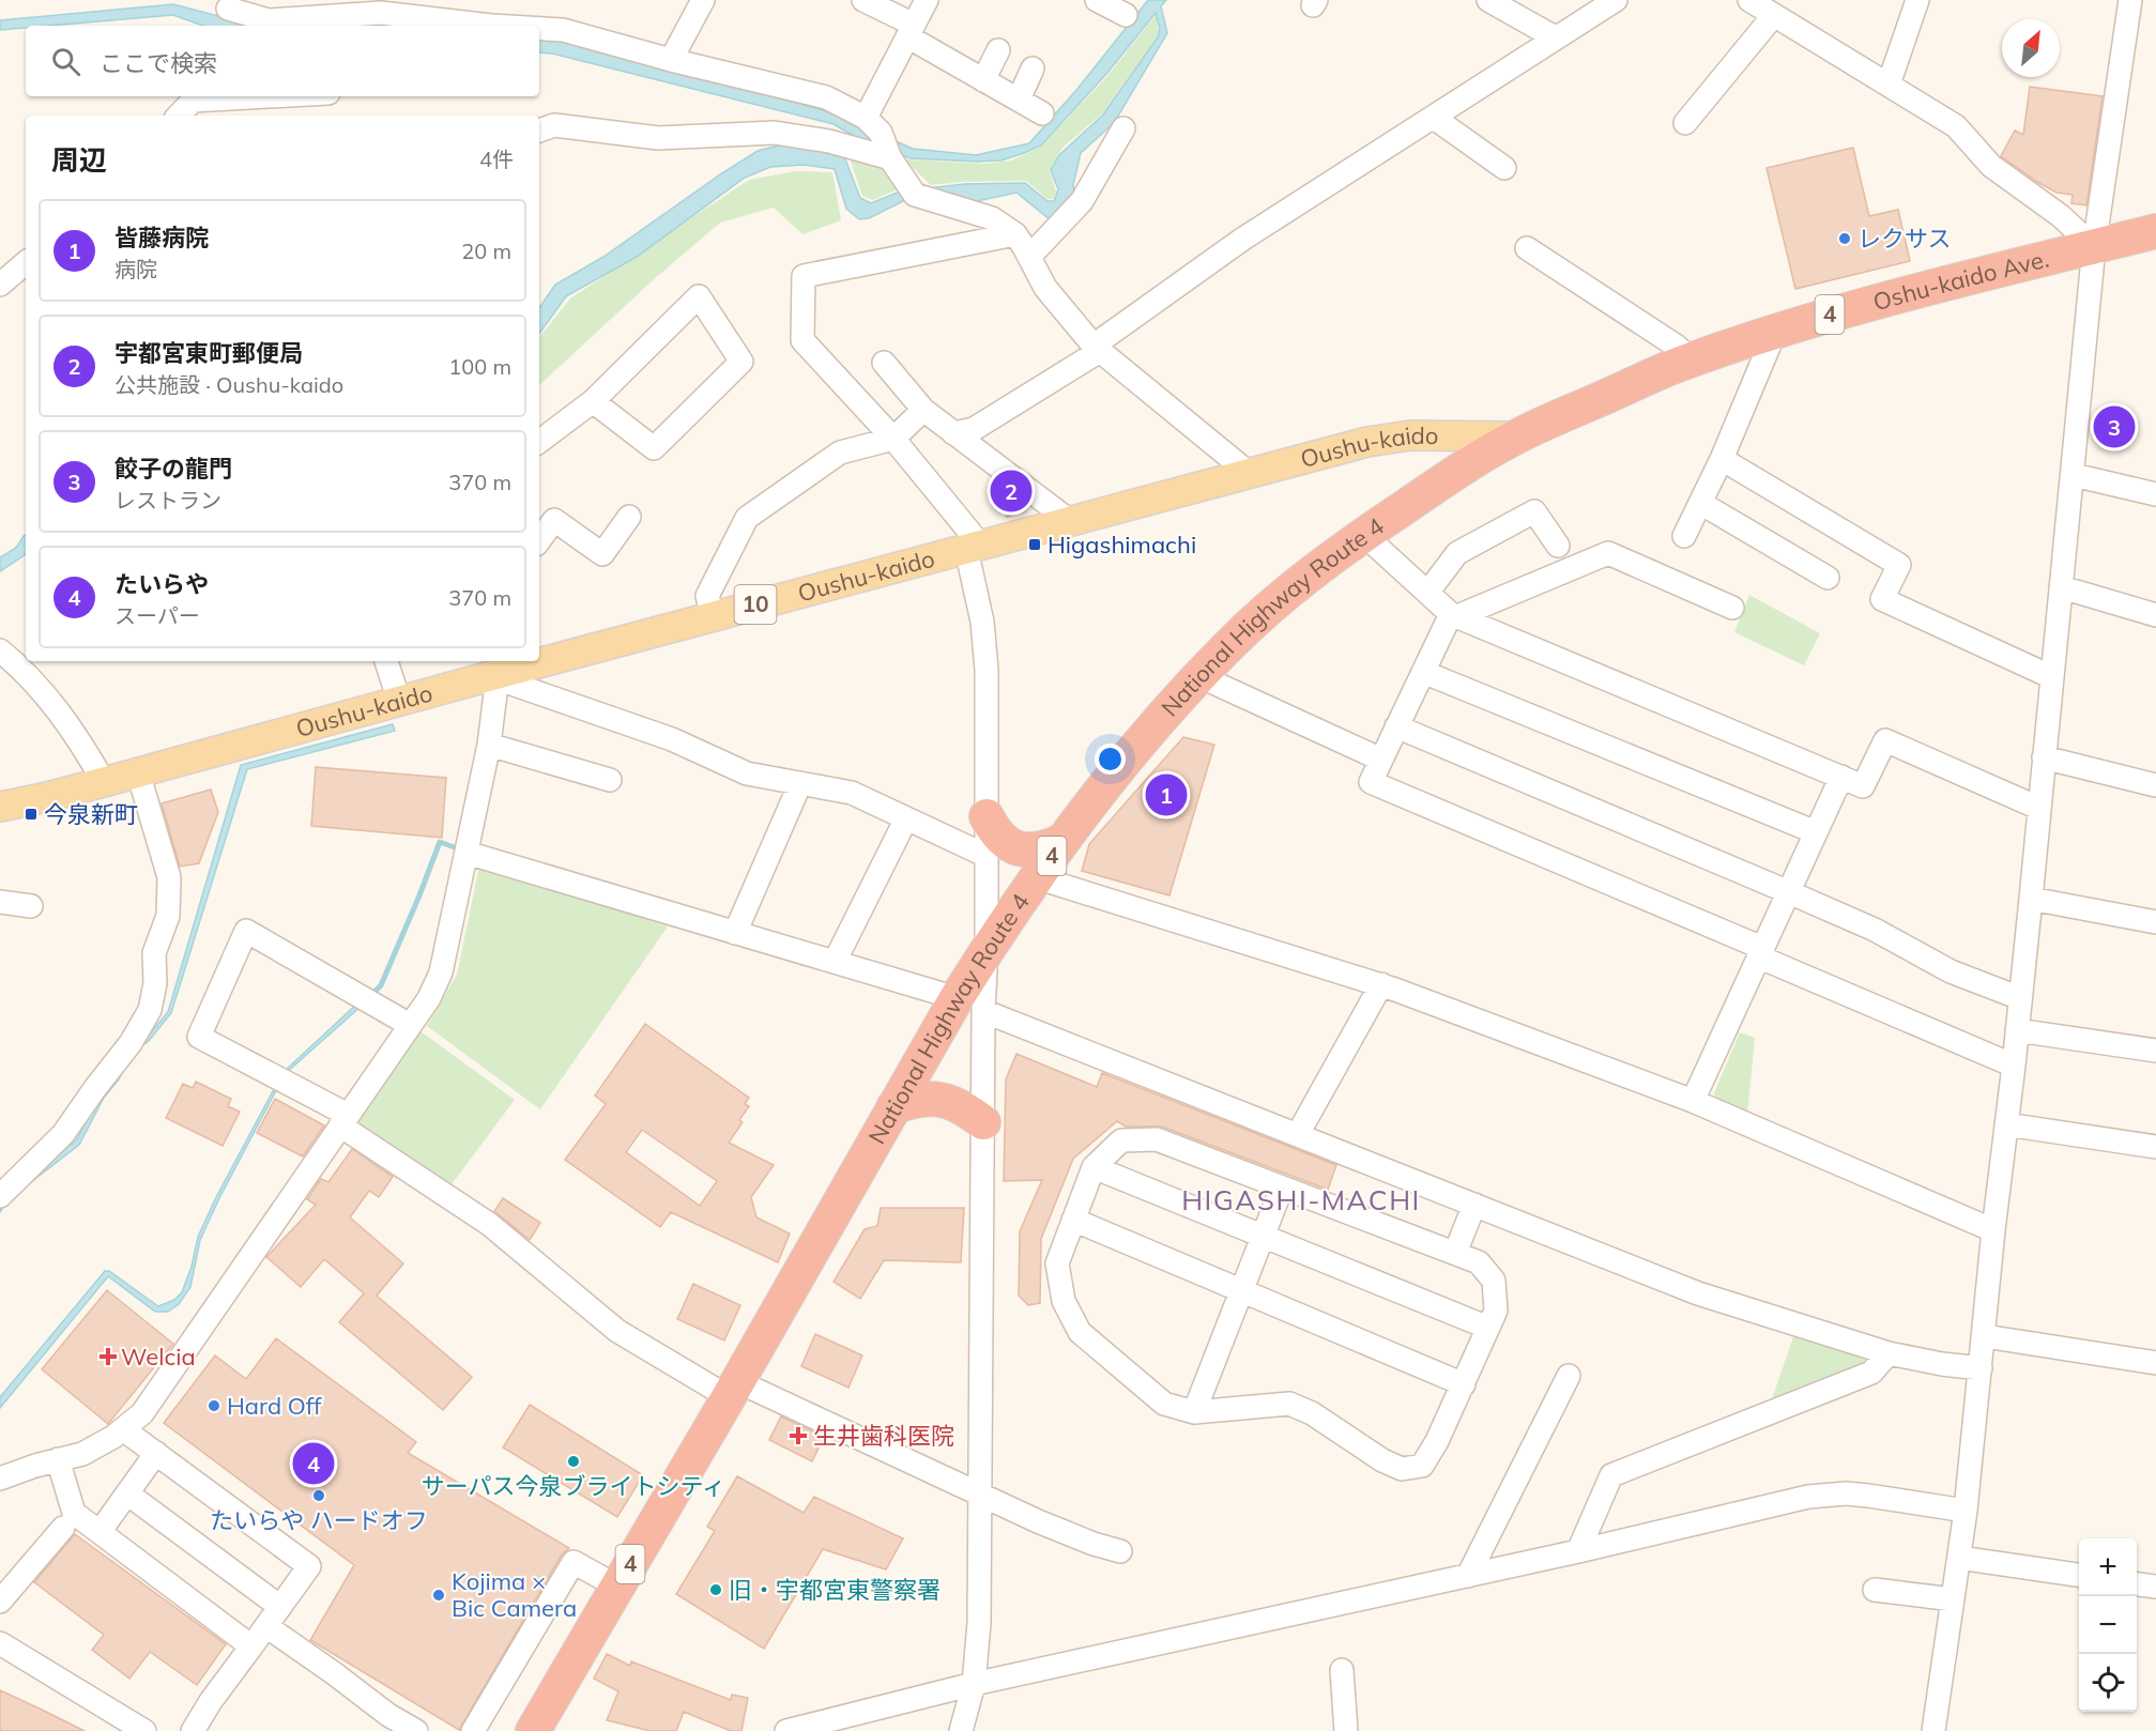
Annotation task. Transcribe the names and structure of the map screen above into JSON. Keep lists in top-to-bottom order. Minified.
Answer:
{"streets":{"highway":["Oshu-kaido Ave.","4","National Highway Route 4"],"main road":["Oushu-kaido","10"]},"crossings":[["Oshu-kaido Ave.","Oushu-kaido"],["Oshu-kaido Ave.","National Highway Route 4"],["Oushu-kaido","National Highway Route 4"]],"districts":["HIGASHI-MACHI"],"places":{"other":["レクサス","Hard Off","サーパス今泉ブライトシティ","たいらや ハードオフ","旧・宇都宮東警察署","Kojima × Bic Camera"],"transit":["Higashimachi","今泉新町"],"health":["Welcia","生井歯科医院"]},"north":"top right","page":{"search":"ここで検索","heading":["周辺","4件"],"list":[{"mark":"1","name":"皆藤病院","note":"病院","value":"20 m"},{"mark":"2","name":"宇都宮東町郵便局","note":"公共施設 · Oushu-kaido","value":"100 m"},{"mark":"3","name":"餃子の龍門","note":"レストラン","value":"370 m"},{"mark":"4","name":"たいらや","note":"スーパー","value":"370 m"}],"pins":["3","2","1","4"],"map_buttons":["+","−"]}}
